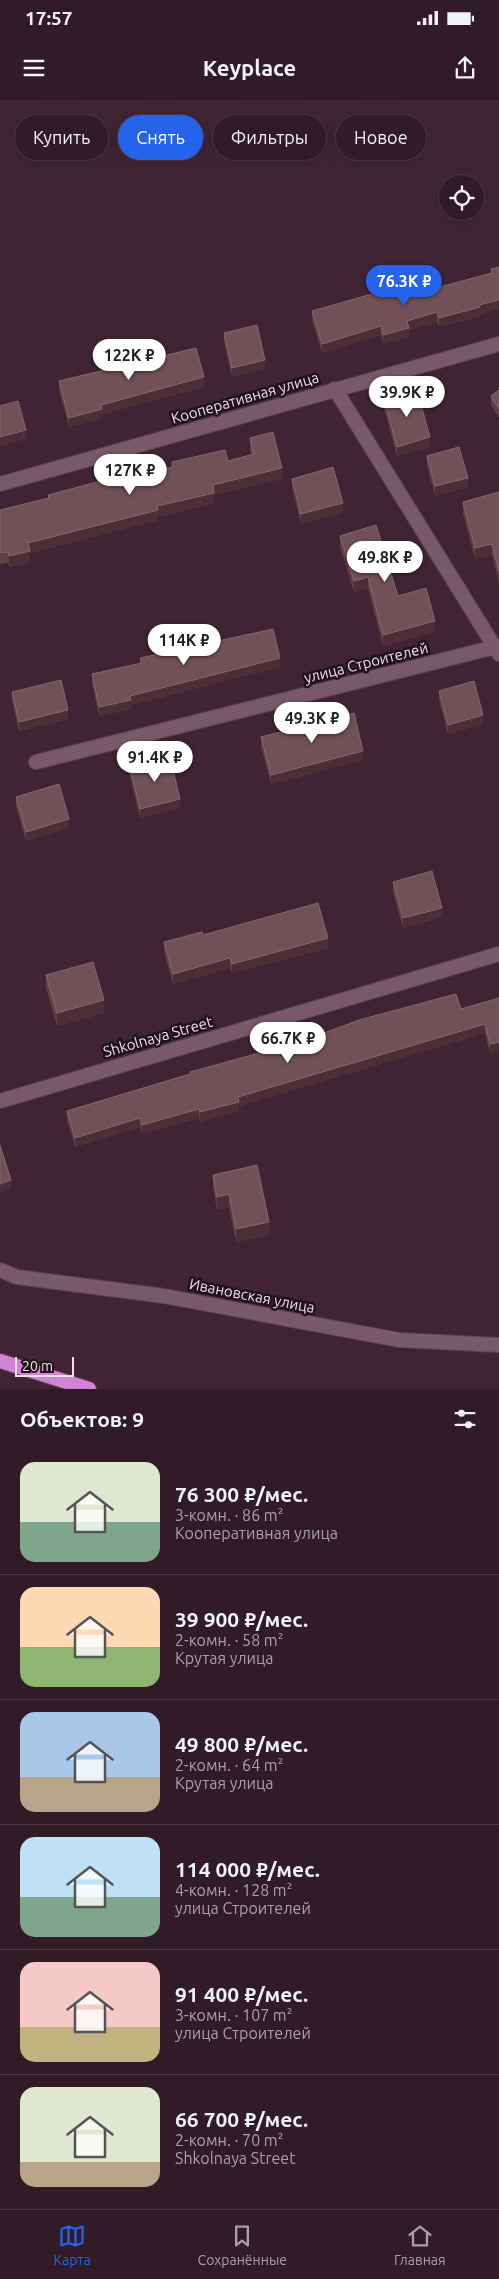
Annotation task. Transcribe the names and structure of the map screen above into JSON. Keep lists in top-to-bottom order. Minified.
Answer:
{"streets":{"street":["Кооперативная улица","улица Строителей","Shkolnaya Street","Ивановская улица"]},"scale_bar":"20 m","page":{"status":"17:57","header":"Keyplace","chip":["Купить","Снять","Фильтры","Новое"],"price":["76.3K ₽","122K ₽","39.9K ₽","127K ₽","49.8K ₽","114K ₽","49.3K ₽","91.4K ₽","66.7K ₽"],"scale":"20 m","heading":"Объектов: 9","list":[{"name":"76 300 ₽/мес.","note":"3-комн. · 86 m² · Кооперативная улица"},{"name":"39 900 ₽/мес.","note":"2-комн. · 58 m² · Крутая улица"},{"name":"49 800 ₽/мес.","note":"2-комн. · 64 m² · Крутая улица"},{"name":"114 000 ₽/мес.","note":"4-комн. · 128 m² · улица Строителей"},{"name":"91 400 ₽/мес.","note":"3-комн. · 107 m² · улица Строителей"},{"name":"66 700 ₽/мес.","note":"2-комн. · 70 m² · Shkolnaya Street"}],"tabs":["Карта","Сохранённые","Главная"]}}
